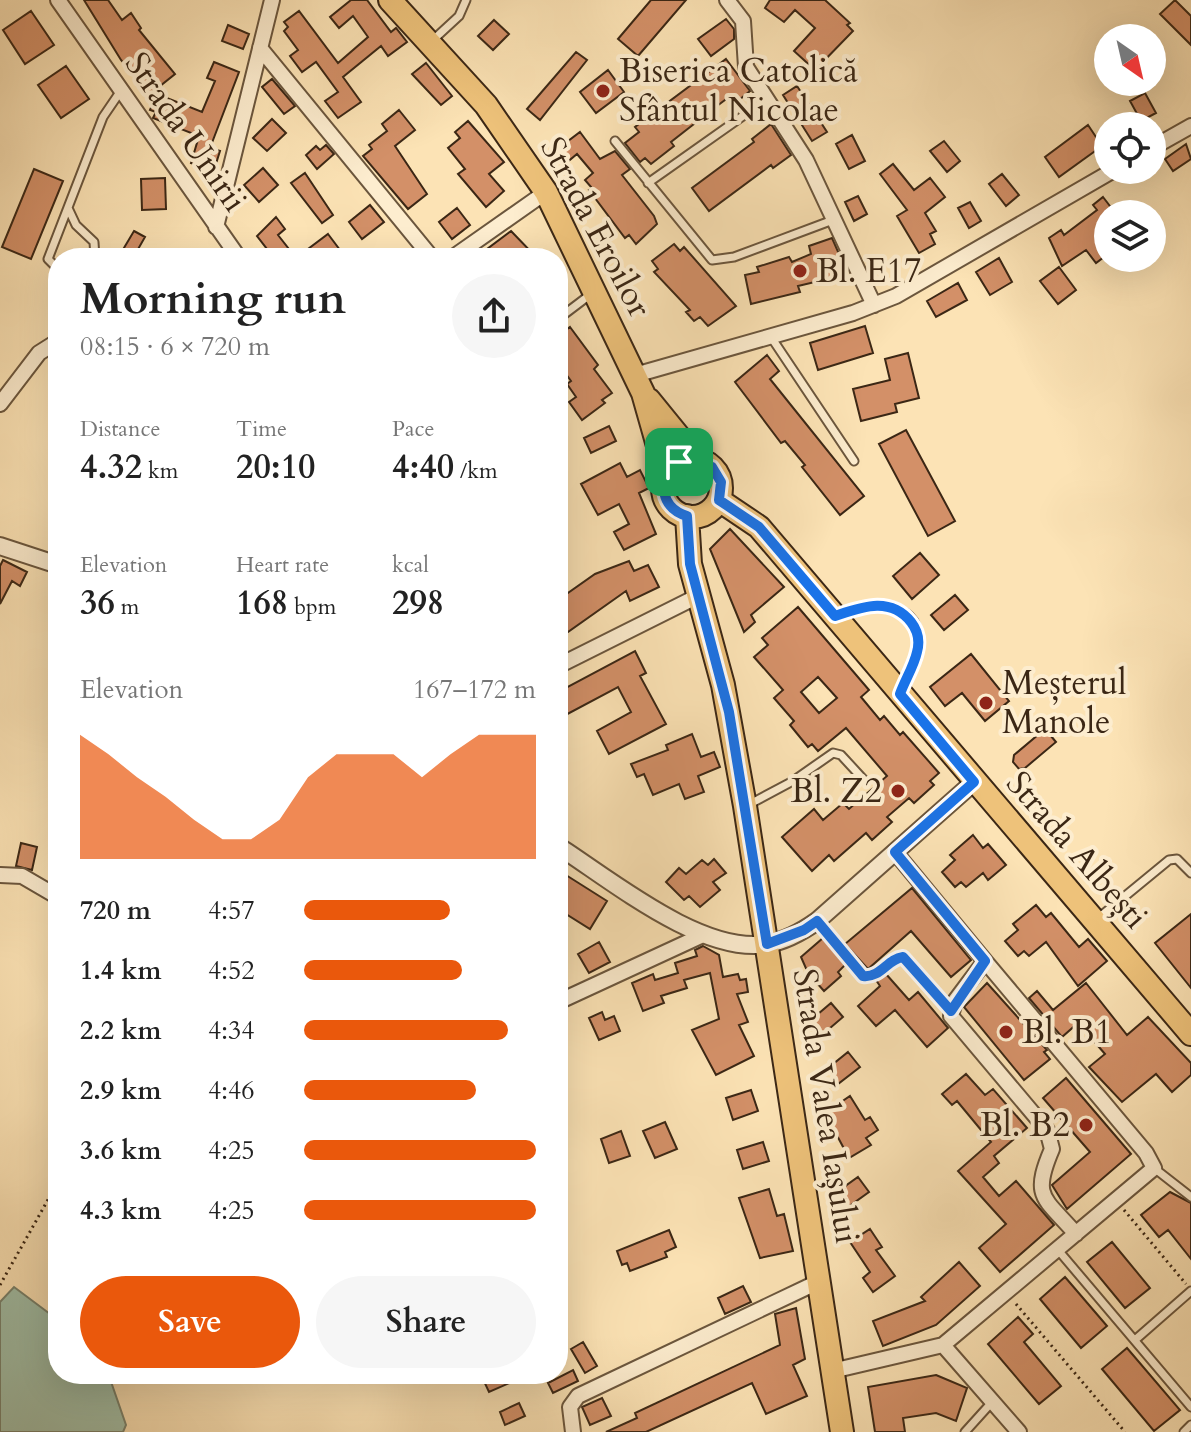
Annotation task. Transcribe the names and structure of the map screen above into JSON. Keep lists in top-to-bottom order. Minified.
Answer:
{"streets":{"main road":["Strada Eroilor","Strada Albești","Strada Valea Iașului"],"street":["Strada Unirii"]},"crossings":[["Strada Eroilor","Strada Albești"],["Strada Eroilor","Strada Valea Iașului"],["Strada Albești","Strada Valea Iașului"]],"places":["Biserica Catolică Sfântul Nicolae","Bl. E17","Meșterul Manole","Bl. Z2","Bl. B1","Bl. B2"],"north":"bottom right","page":{"heading":["Morning run","08:15 · 6 × 720 m"],"stats":[["Distance","4.32 km"],["Time","20:10"],["Pace","4:40 /km"],["Elevation","36 m"],["Heart rate","168 bpm"],["kcal","298"]],"chart":["Elevation","167–172 m"],"list":[{"name":"720 m","note":"4:57"},{"name":"1.4 km","note":"4:52"},{"name":"2.2 km","note":"4:34"},{"name":"2.9 km","note":"4:46"},{"name":"3.6 km","note":"4:25"},{"name":"4.3 km","note":"4:25"}],"buttons":["Save","Share"]}}
